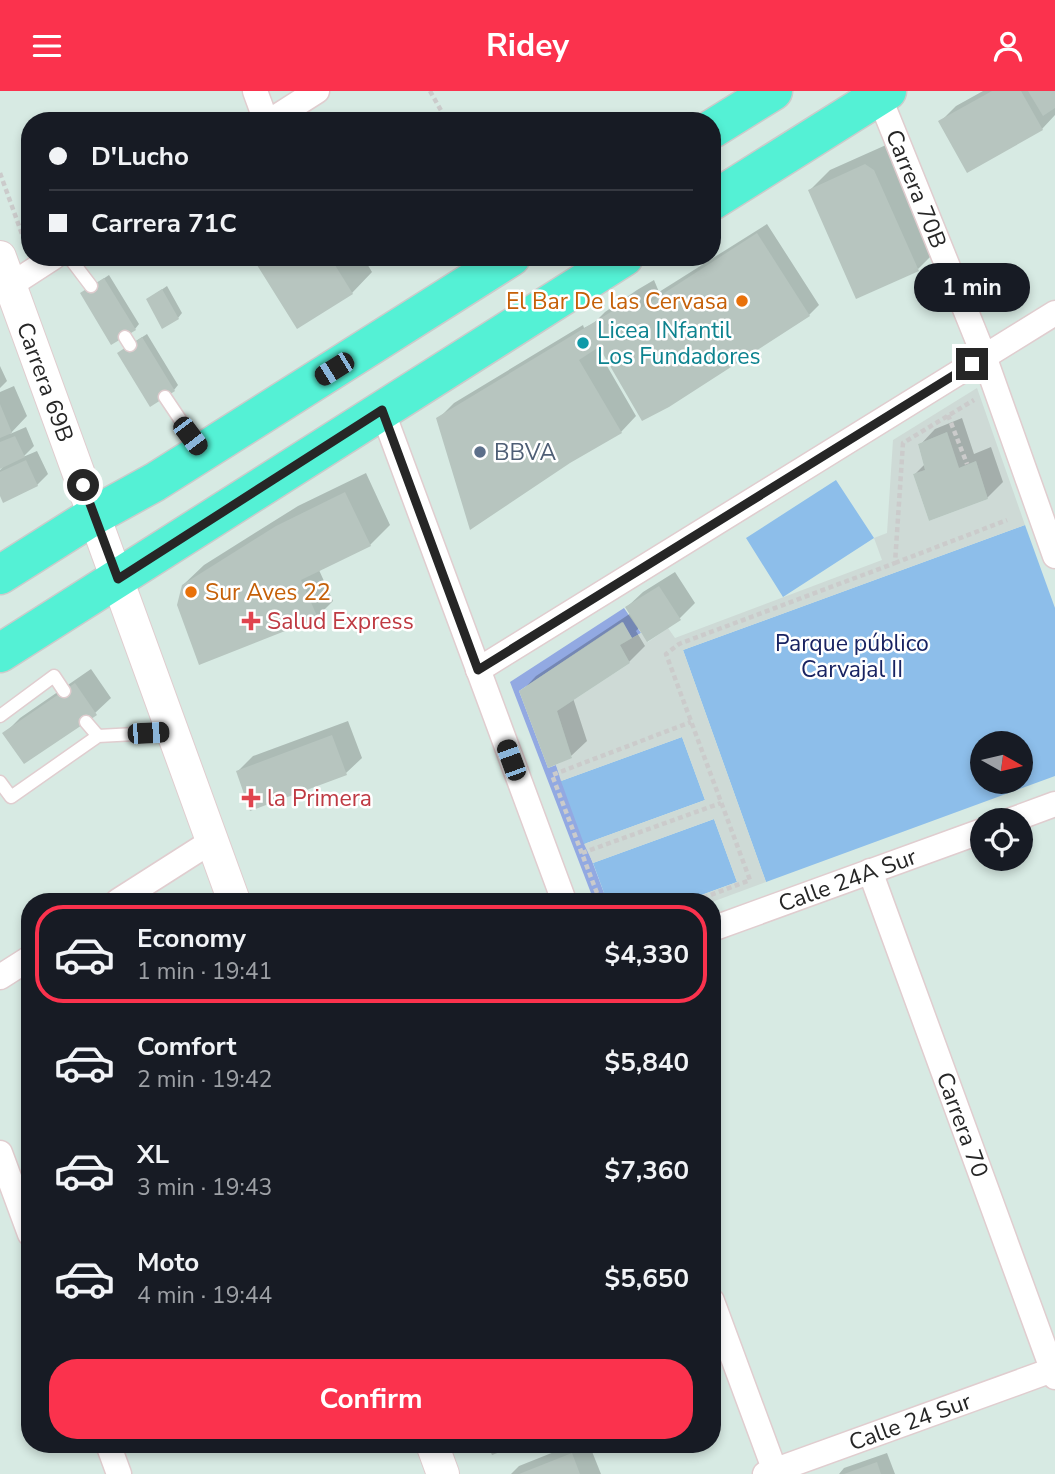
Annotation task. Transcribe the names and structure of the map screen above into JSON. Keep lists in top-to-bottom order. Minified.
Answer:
{"streets":{"street":["Carrera 70B","Carrera 69B","Calle 24A Sur","Carrera 70","Calle 24 Sur"]},"crossings":[["Calle 24A Sur","Carrera 70"],["Carrera 70","Calle 24 Sur"]],"parks":["Parque público Carvajal II"],"places":{"other":["El Bar De las Cervasa","Licea INfantil Los Fundadores","BBVA","Sur Aves 22"],"health":["Salud Express","la Primera"]},"north":"right","page":{"header":"Ridey","banner":["D'Lucho","Carrera 71C"],"bubble":"1 min","list":[{"name":"Economy","note":"1 min · 19:41","value":"$4,330"},{"name":"Comfort","note":"2 min · 19:42","value":"$5,840"},{"name":"XL","note":"3 min · 19:43","value":"$7,360"},{"name":"Moto","note":"4 min · 19:44","value":"$5,650"}],"buttons":"Confirm"}}
